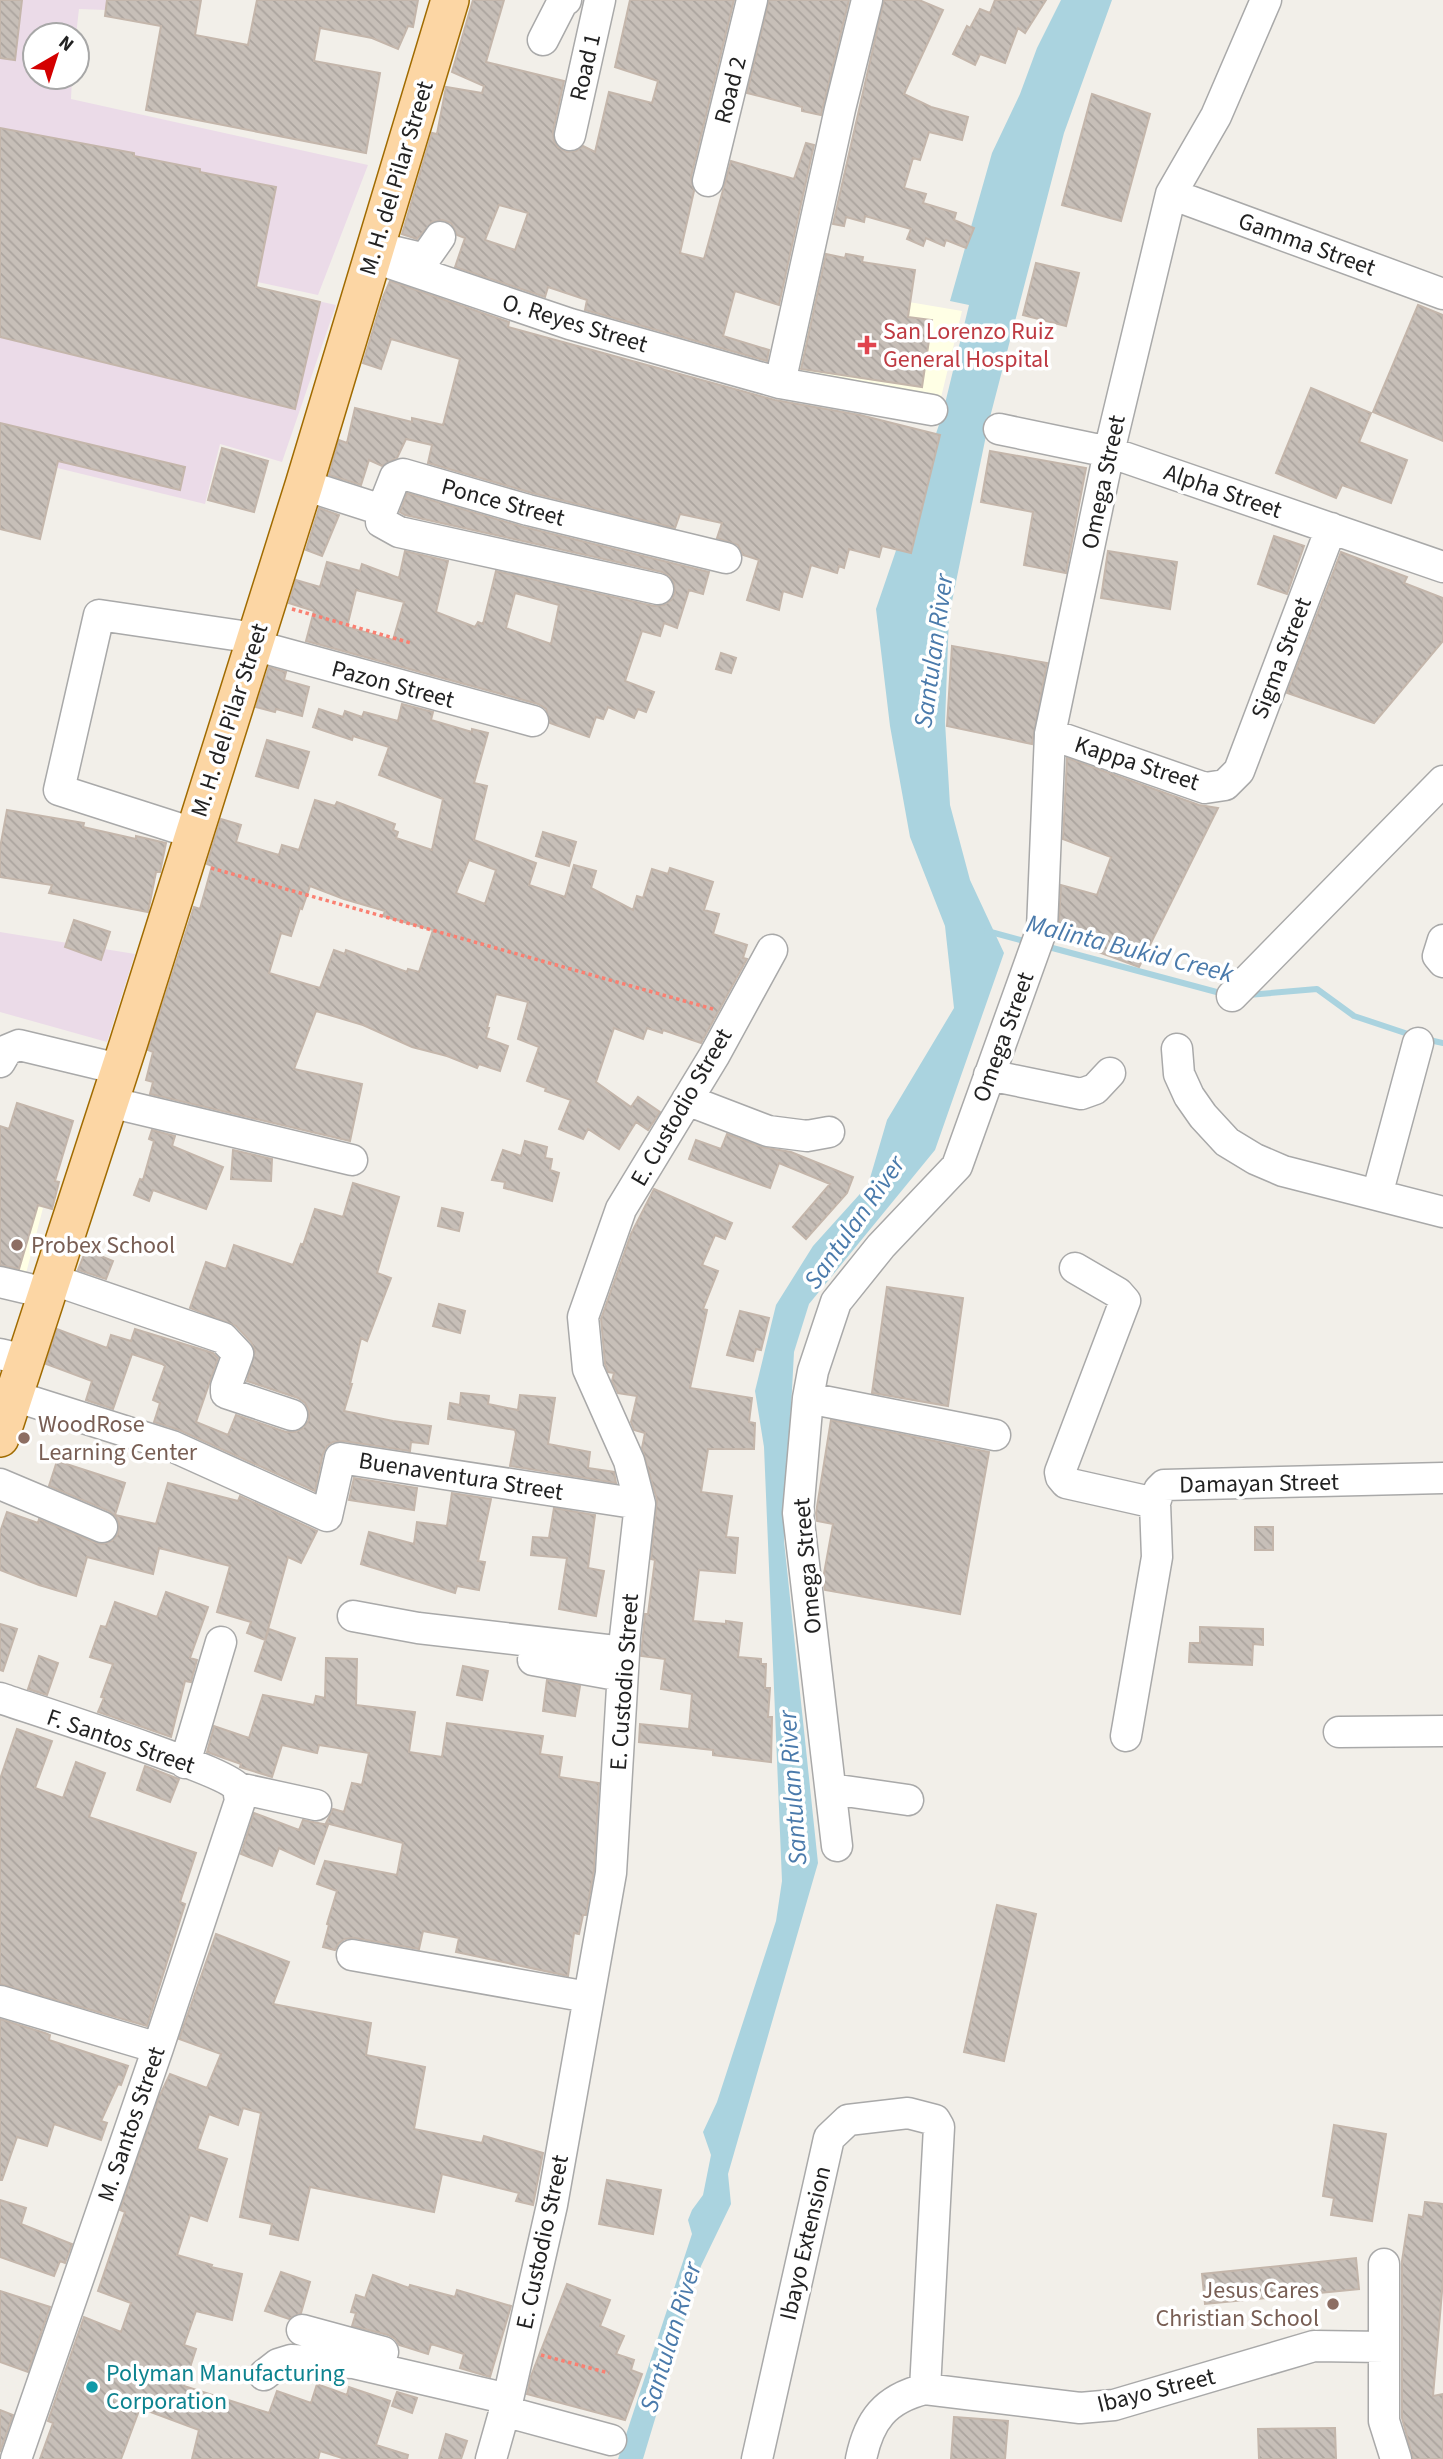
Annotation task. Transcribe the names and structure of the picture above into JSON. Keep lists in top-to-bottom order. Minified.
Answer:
{"streets":{"main road":["M. H. del Pilar Street"],"street":["Road 1","Road 2","Gamma Street","O. Reyes Street","Omega Street","Alpha Street","Ponce Street","Sigma Street","Pazon Street","Kappa Street","E. Custodio Street","Buenaventura Street","Damayan Street","F. Santos Street","M. Santos Street","Ibayo Extension","Ibayo Street"]},"crossings":[["M. H. del Pilar Street","O. Reyes Street"],["M. H. del Pilar Street","Pazon Street"],["M. H. del Pilar Street","Buenaventura Street"],["Gamma Street","Omega Street"],["Omega Street","Alpha Street"],["Omega Street","Kappa Street"],["Alpha Street","Sigma Street"],["Sigma Street","Kappa Street"],["E. Custodio Street","Buenaventura Street"],["F. Santos Street","M. Santos Street"],["Ibayo Extension","Ibayo Street"]],"water":["Santulan River","Malinta Bukid Creek"],"places":{"health":["San Lorenzo Ruiz General Hospital"],"other":["Probex School","WoodRose Learning Center","Jesus Cares Christian School","Polyman Manufacturing Corporation"]},"north":"top right"}
